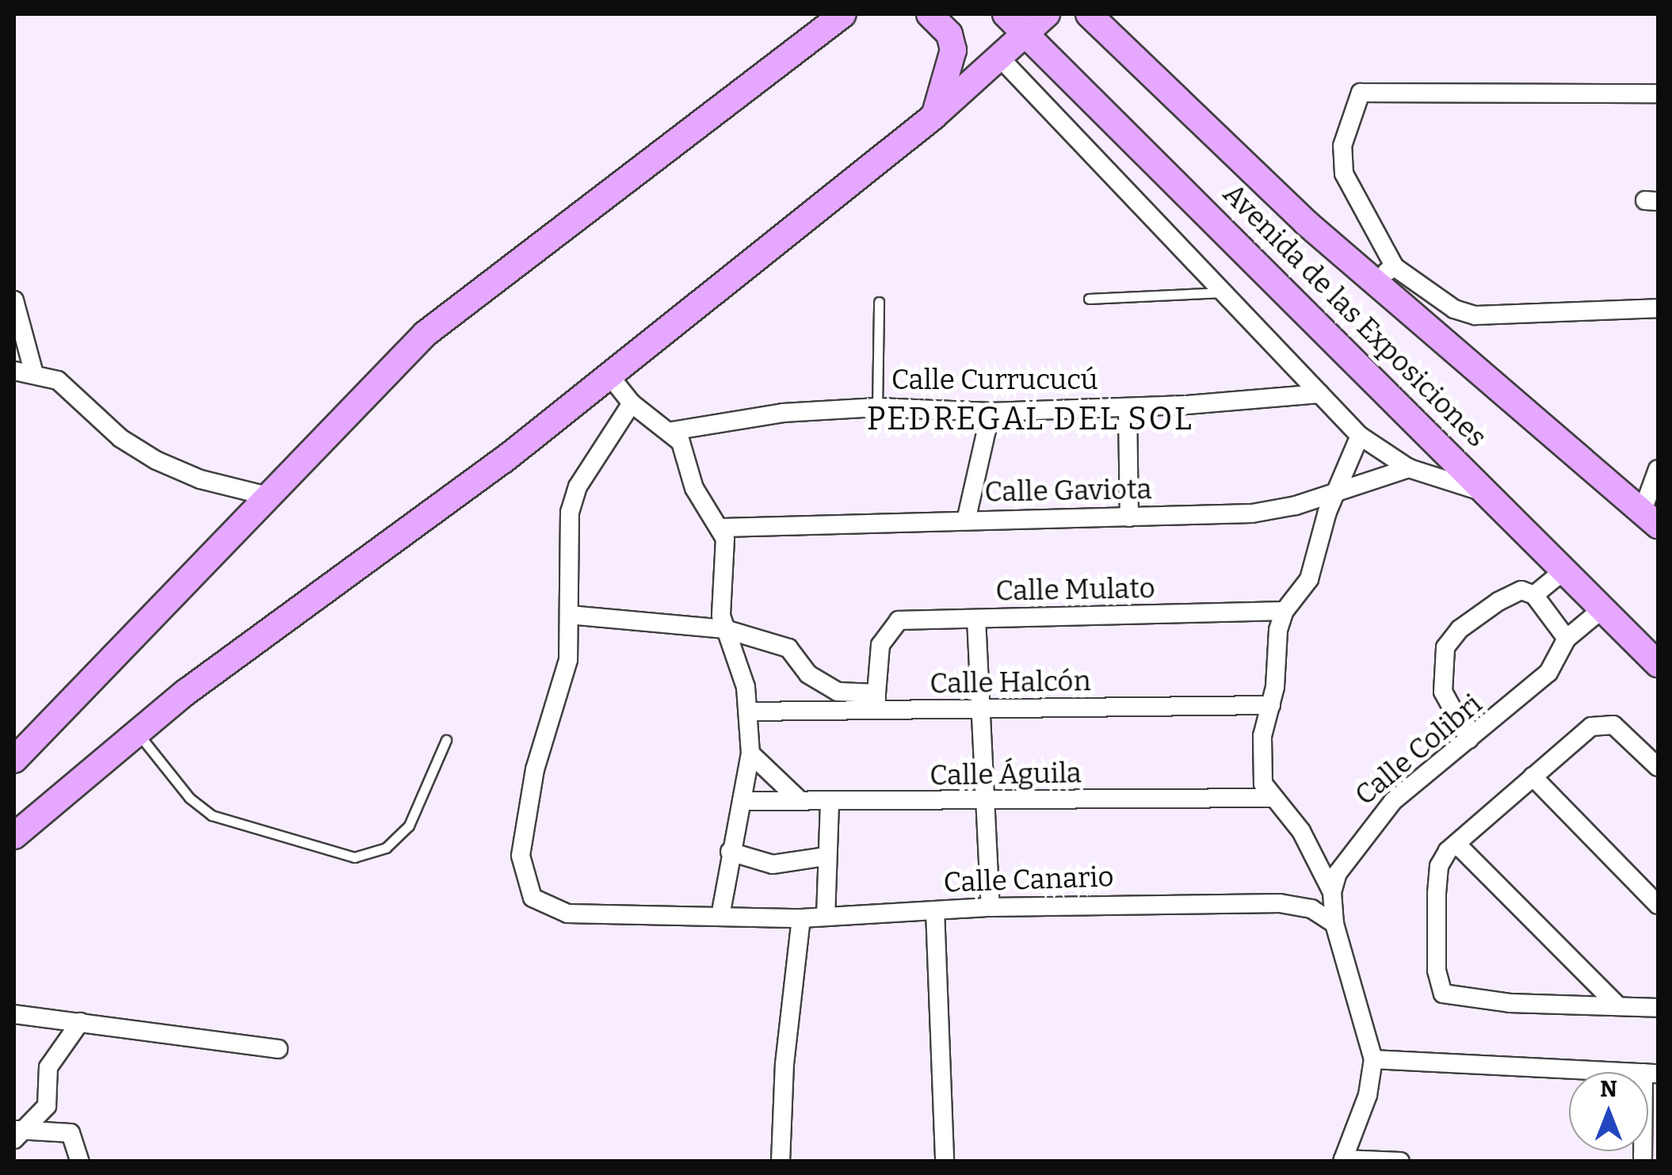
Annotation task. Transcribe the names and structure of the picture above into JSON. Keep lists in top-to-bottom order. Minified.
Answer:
{"streets":{"street":["Avenida de las Exposiciones","Calle Currucucú","Calle Gaviota","Calle Mulato","Calle Halcón","Calle Colibri","Calle Águila","Calle Canario"]},"crossings":[["Avenida de las Exposiciones","Calle Colibri"],["Calle Mulato","Calle Halcón"],["Calle Colibri","Calle Canario"]],"districts":["PEDREGAL DEL SOL"],"north":"top"}
